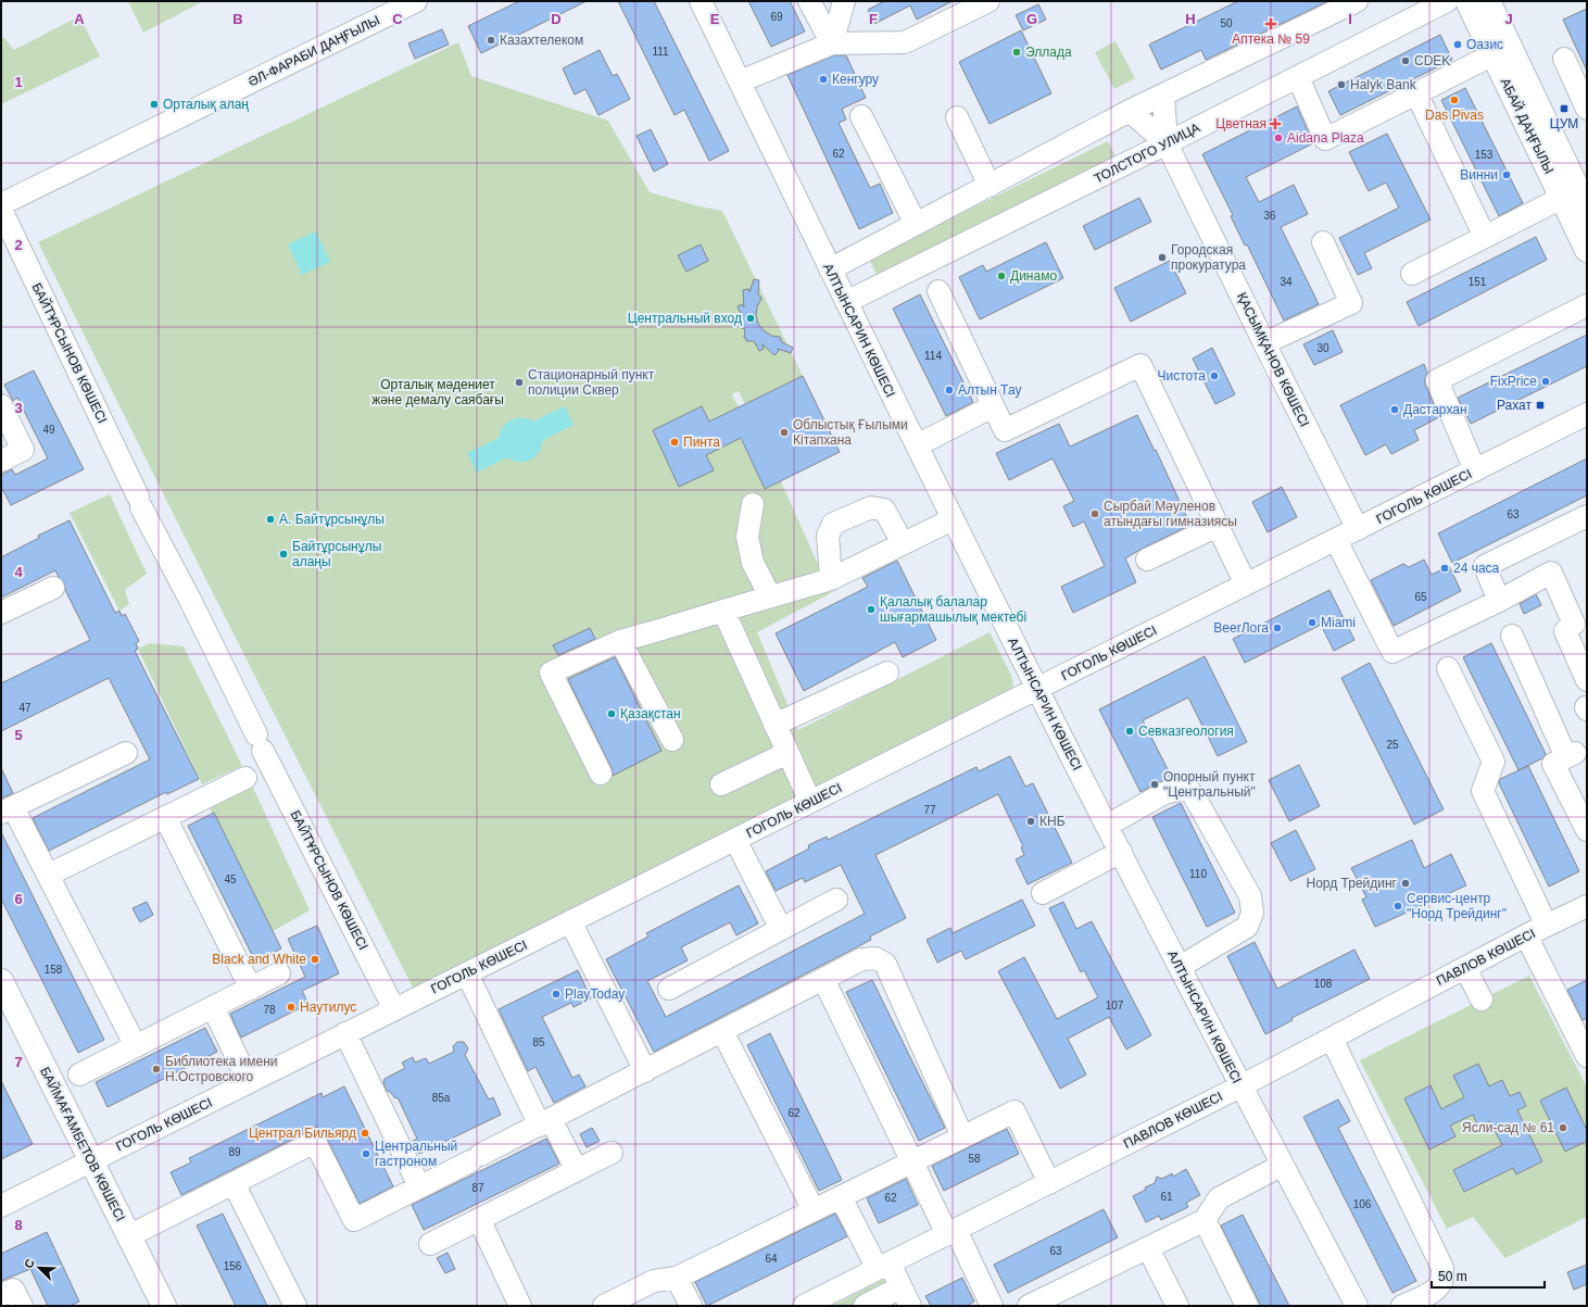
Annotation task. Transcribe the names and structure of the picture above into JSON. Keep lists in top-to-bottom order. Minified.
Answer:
{"streets":{"main road":["АБАЙ ДАҢҒЫЛЫ","БАЙМАҒАМБЕТОВ КӨШЕСІ"],"street":["ӘЛ-ФАРАБИ ДАҢҒЫЛЫ","ТОЛСТОГО УЛИЦА","АЛТЫНСАРИН КӨШЕСІ","БАЙТҰРСЫНОВ КӨШЕСІ","ҚАСЫМҚАНОВ КӨШЕСІ","ГОГОЛЬ КӨШЕСІ","ПАВЛОВ КӨШЕСІ"]},"crossings":[["ТОЛСТОГО УЛИЦА","АЛТЫНСАРИН КӨШЕСІ"],["ТОЛСТОГО УЛИЦА","ҚАСЫМҚАНОВ КӨШЕСІ"],["АЛТЫНСАРИН КӨШЕСІ","ГОГОЛЬ КӨШЕСІ"],["АЛТЫНСАРИН КӨШЕСІ","ПАВЛОВ КӨШЕСІ"],["БАЙТҰРСЫНОВ КӨШЕСІ","ГОГОЛЬ КӨШЕСІ"],["ҚАСЫМҚАНОВ КӨШЕСІ","ГОГОЛЬ КӨШЕСІ"],["ГОГОЛЬ КӨШЕСІ","БАЙМАҒАМБЕТОВ КӨШЕСІ"]],"parks":["Орталық мәдениет және демалу саябағы"],"places":{"health":["Аптека № 59","Цветная"],"other":["Казахтелеком","Оазис","Эллада","CDEK","Кенгуру","Halyk Bank","Das Pivas","Орталық алаң","Aidana Plaza","Винни","Городская прокуратура","Динамо","Центральный вход","Чистота","FixPrice","Стационарный пункт полиции Сквер","Алтын Тау","Дастархан","Облыстық Ғылыми Кітапхана","Пинта","Сырбай Мәуленов атындағы гимназиясы","А. Байтұрсынұлы","Байтұрсынұлы алаңы","24 часа","Қалалық балалар шығармашылық мектебі","Miami","BeerЛога","Қазақстан","Севказгеология","Опорный пункт \"Центральный\"","КНБ","Норд Трейдинг","Сервис-центр \"Норд Трейдинг\"","Black and White","PlayToday","Наутилус","Библиотека имени Н.Островского","Ясли-сад № 61","Централ Бильярд","Центральный гастроном"],"transit":["ЦУМ","Рахат"]},"house_numbers":["69","50","111","62","153","36","34","151","30","114","49","63","65","47","25","77","110","45","158","108","107","78","85","85а","62","89","58","87","61","62","106","63","64","156"],"scale_bar":"50 m","north":"top left","grid":{"columns":["A","B","C","D","E","F","G","H","I","J"],"rows":["1","2","3","4","5","6","7","8"]}}
